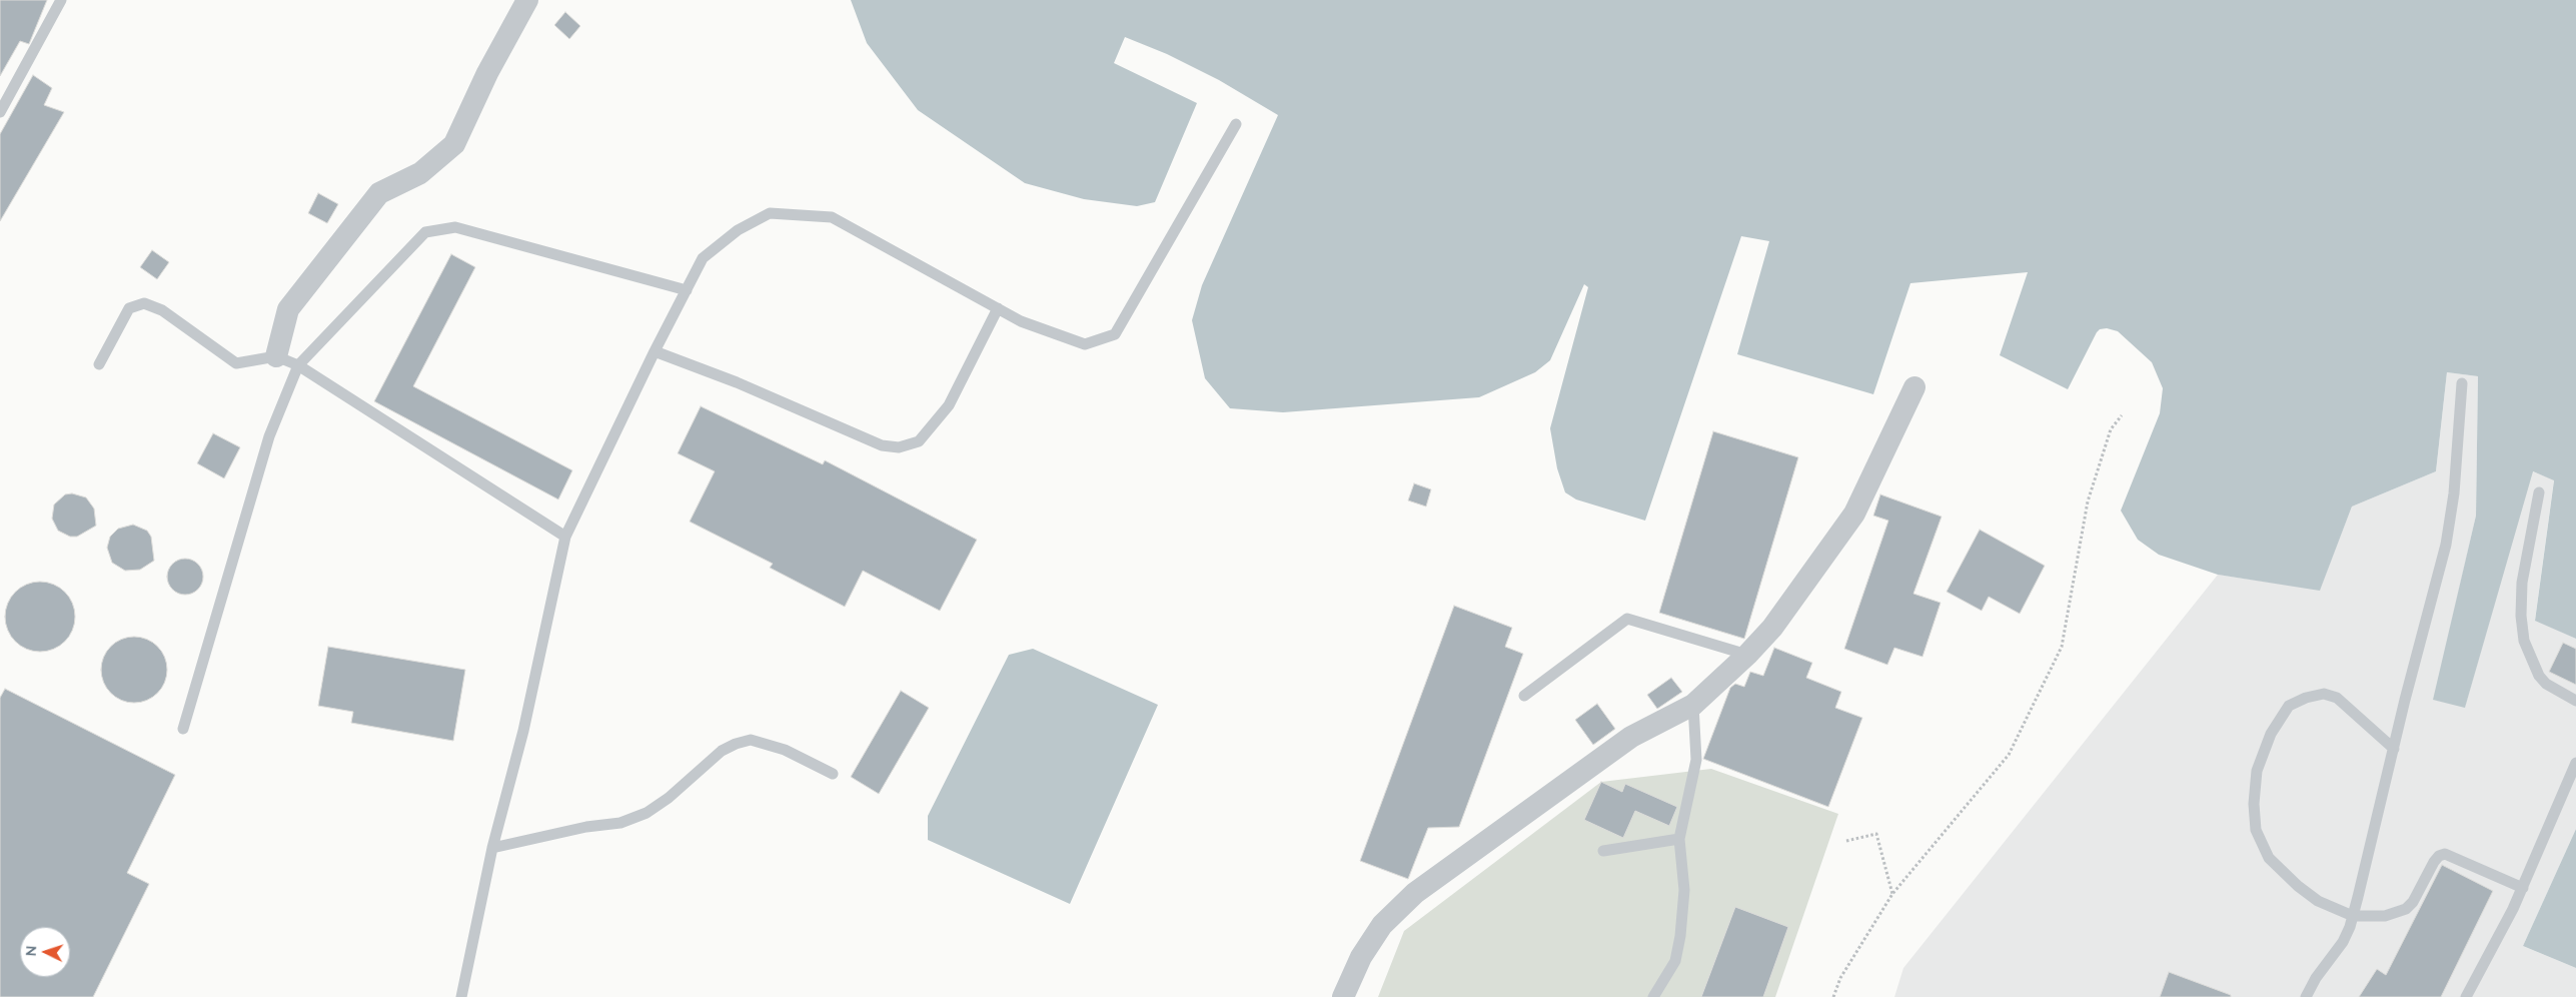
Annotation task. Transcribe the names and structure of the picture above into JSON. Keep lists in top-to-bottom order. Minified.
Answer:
{"north":"left"}
